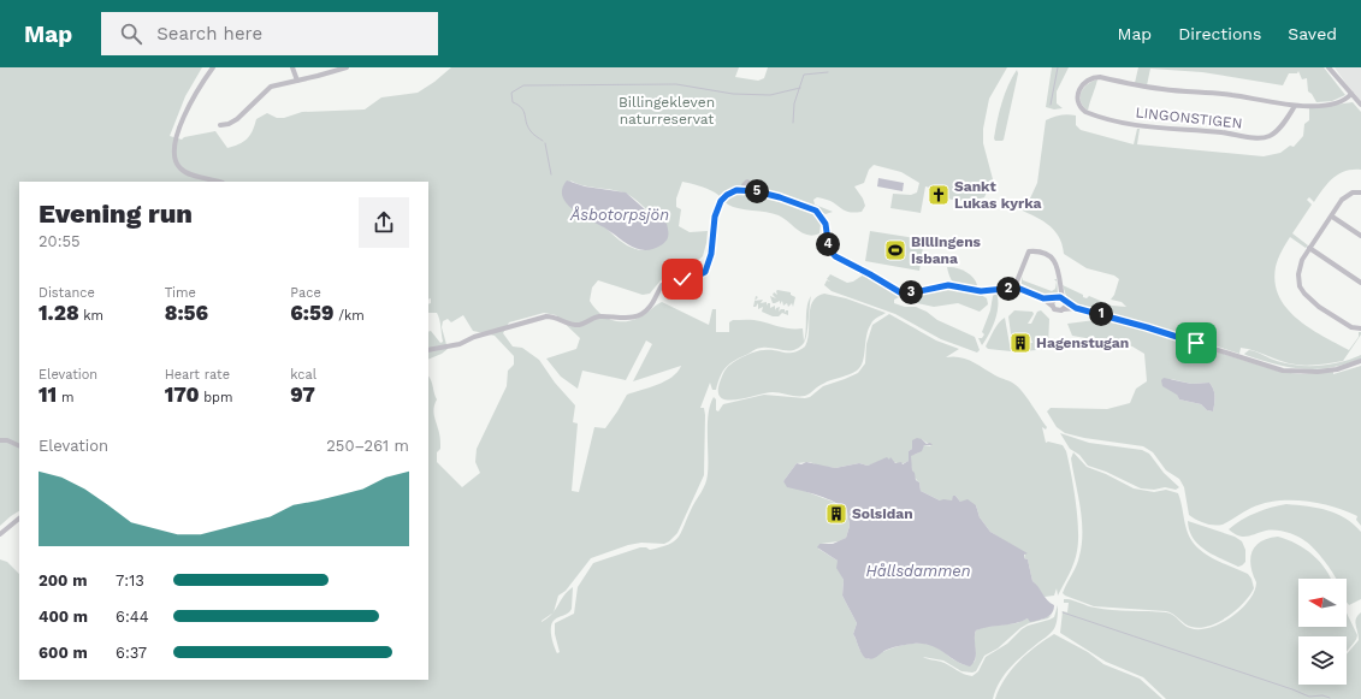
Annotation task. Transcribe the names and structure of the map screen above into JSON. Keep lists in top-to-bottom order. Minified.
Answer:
{"streets":{"street":["LINGONSTIGEN"]},"water":["Åsbotorpsjön","Hållsdammen"],"parks":["Billingekleven naturreservat"],"places":{"church":["Sankt Lukas kyrka"],"sports":["Billingens Isbana"],"building":["Hagenstugan","Solsidan"]},"north":"left","page":{"header":"Map","search":"Search here","nav":["Map","Directions","Saved"],"pins":["5","4","2","3","1"],"heading":["Evening run","20:55"],"stats":[["Distance","1.28 km"],["Time","8:56"],["Pace","6:59 /km"],["Elevation","11 m"],["Heart rate","170 bpm"],["kcal","97"]],"chart":["Elevation","250–261 m"],"list":[{"name":"200 m","note":"7:13"},{"name":"400 m","note":"6:44"},{"name":"600 m","note":"6:37"}]}}
